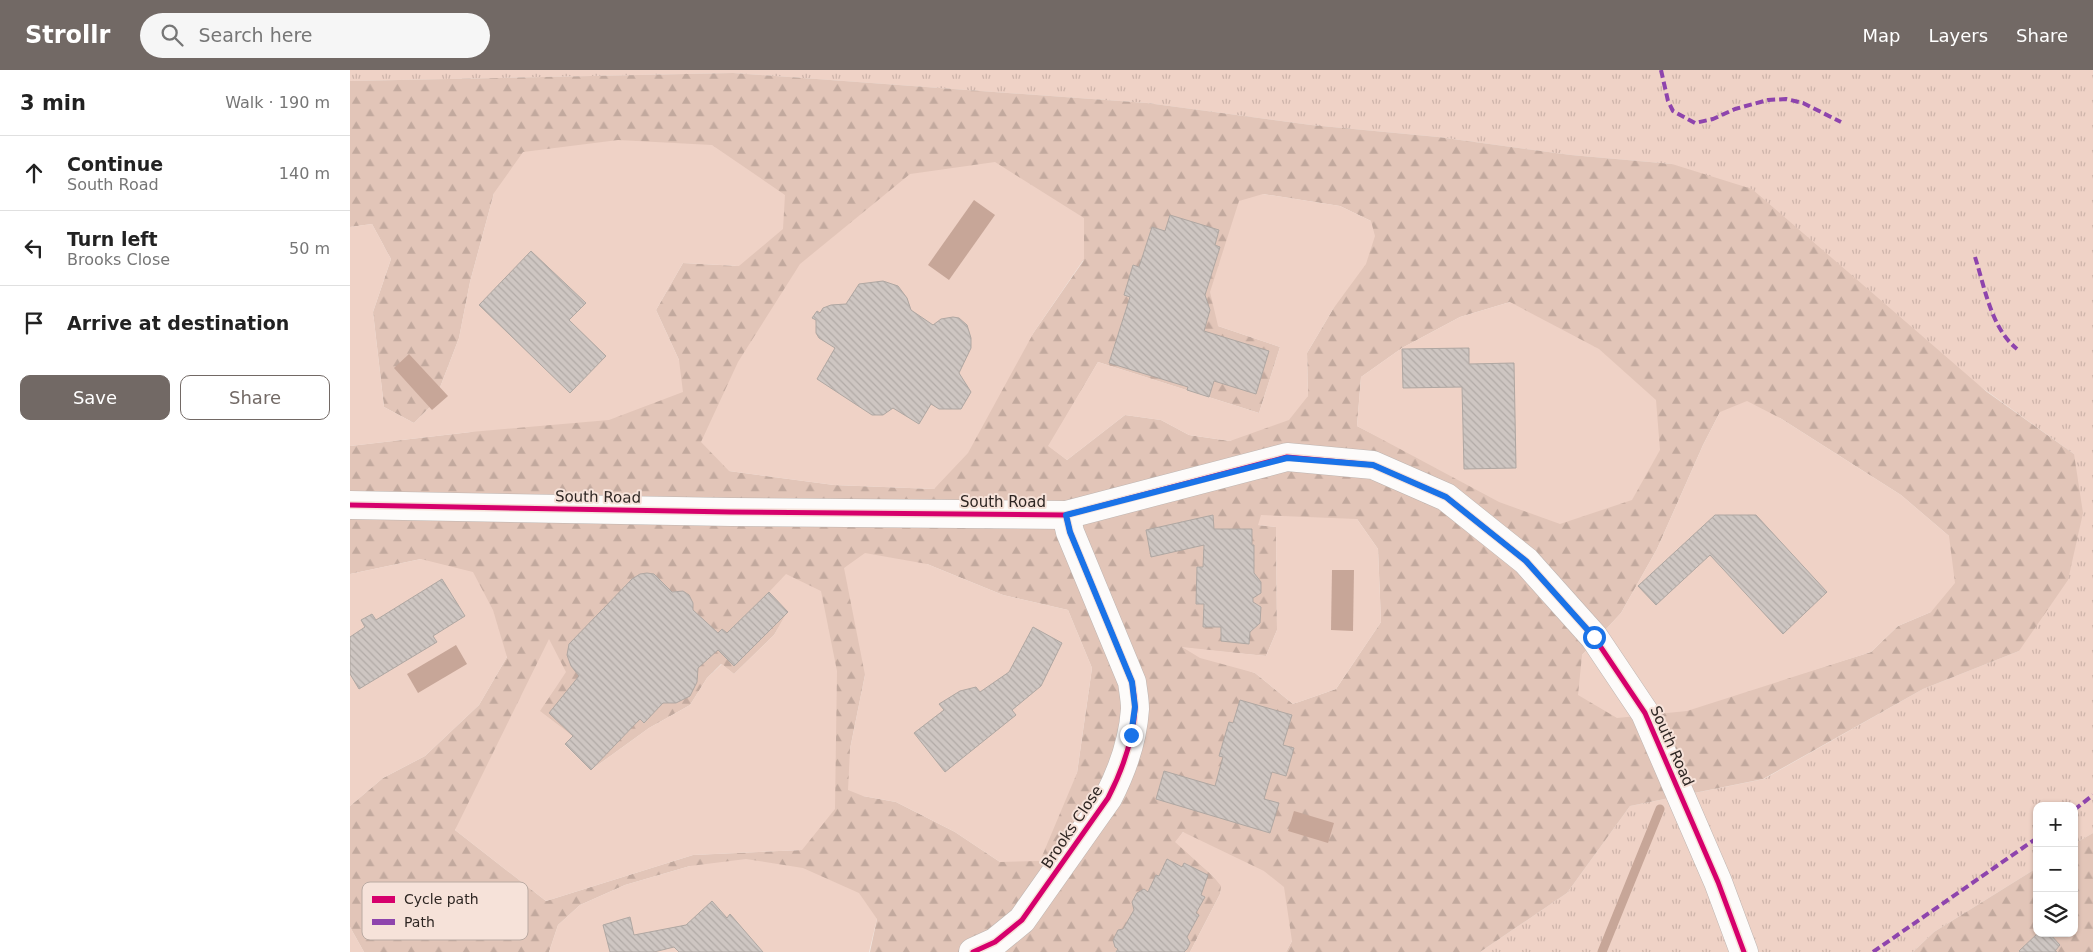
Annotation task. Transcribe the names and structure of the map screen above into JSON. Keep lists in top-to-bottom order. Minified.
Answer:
{"streets":{"street":["South Road","Brooks Close"]},"crossings":[["South Road","Brooks Close"]],"legend":["Cycle path","Path"],"page":{"header":"Strollr","search":"Search here","nav":["Map","Layers","Share"],"heading":["3 min","Walk · 190 m"],"list":[["Continue","South Road","140 m"],["Turn left","Brooks Close","50 m"],"Arrive at destination"],"buttons":["Save","Share"],"map_buttons":["+","−"]}}
